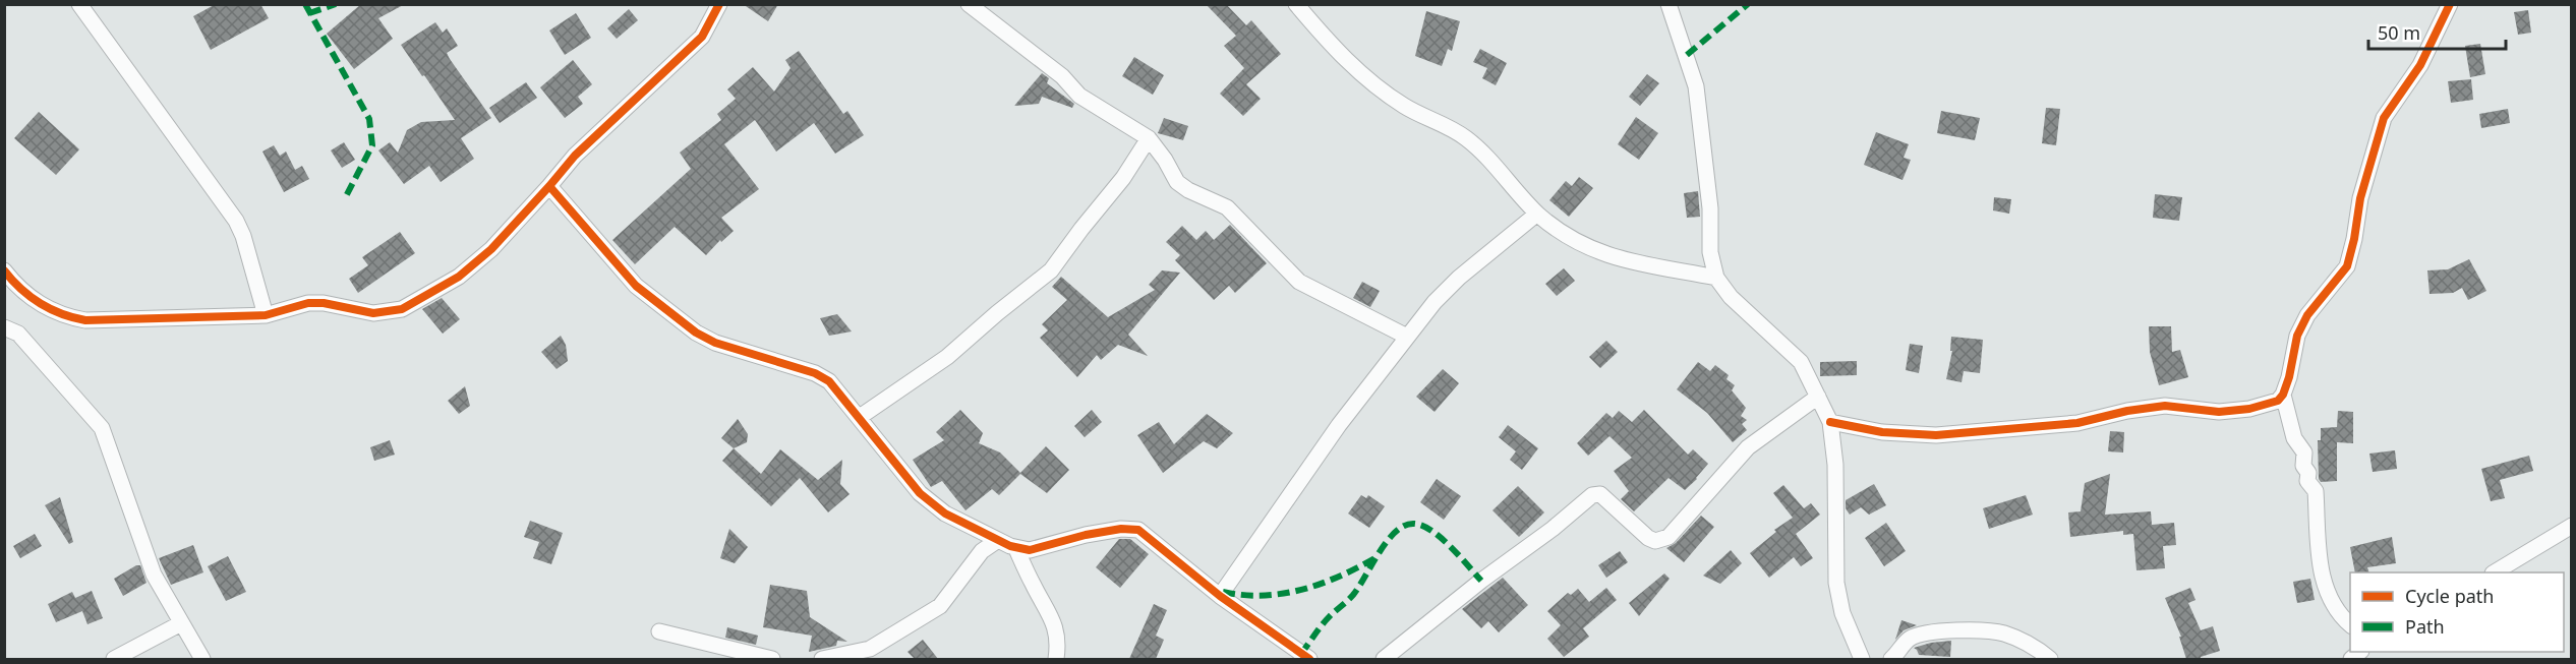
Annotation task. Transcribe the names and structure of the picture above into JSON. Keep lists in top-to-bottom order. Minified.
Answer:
{"legend":["Cycle path","Path"],"scale_bar":"50 m"}
